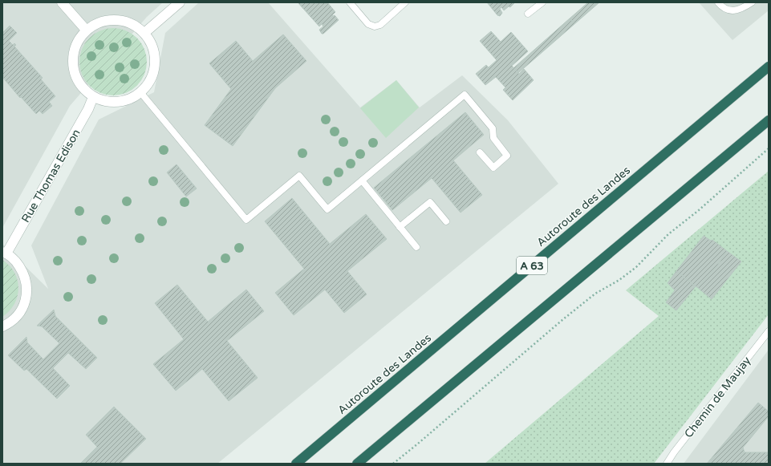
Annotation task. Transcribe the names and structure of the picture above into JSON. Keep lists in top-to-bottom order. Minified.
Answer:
{"streets":{"highway":["Autoroute des Landes","A 63"],"street":["Rue Thomas Edison"],"lane":["Chemin de Maujay"]}}
